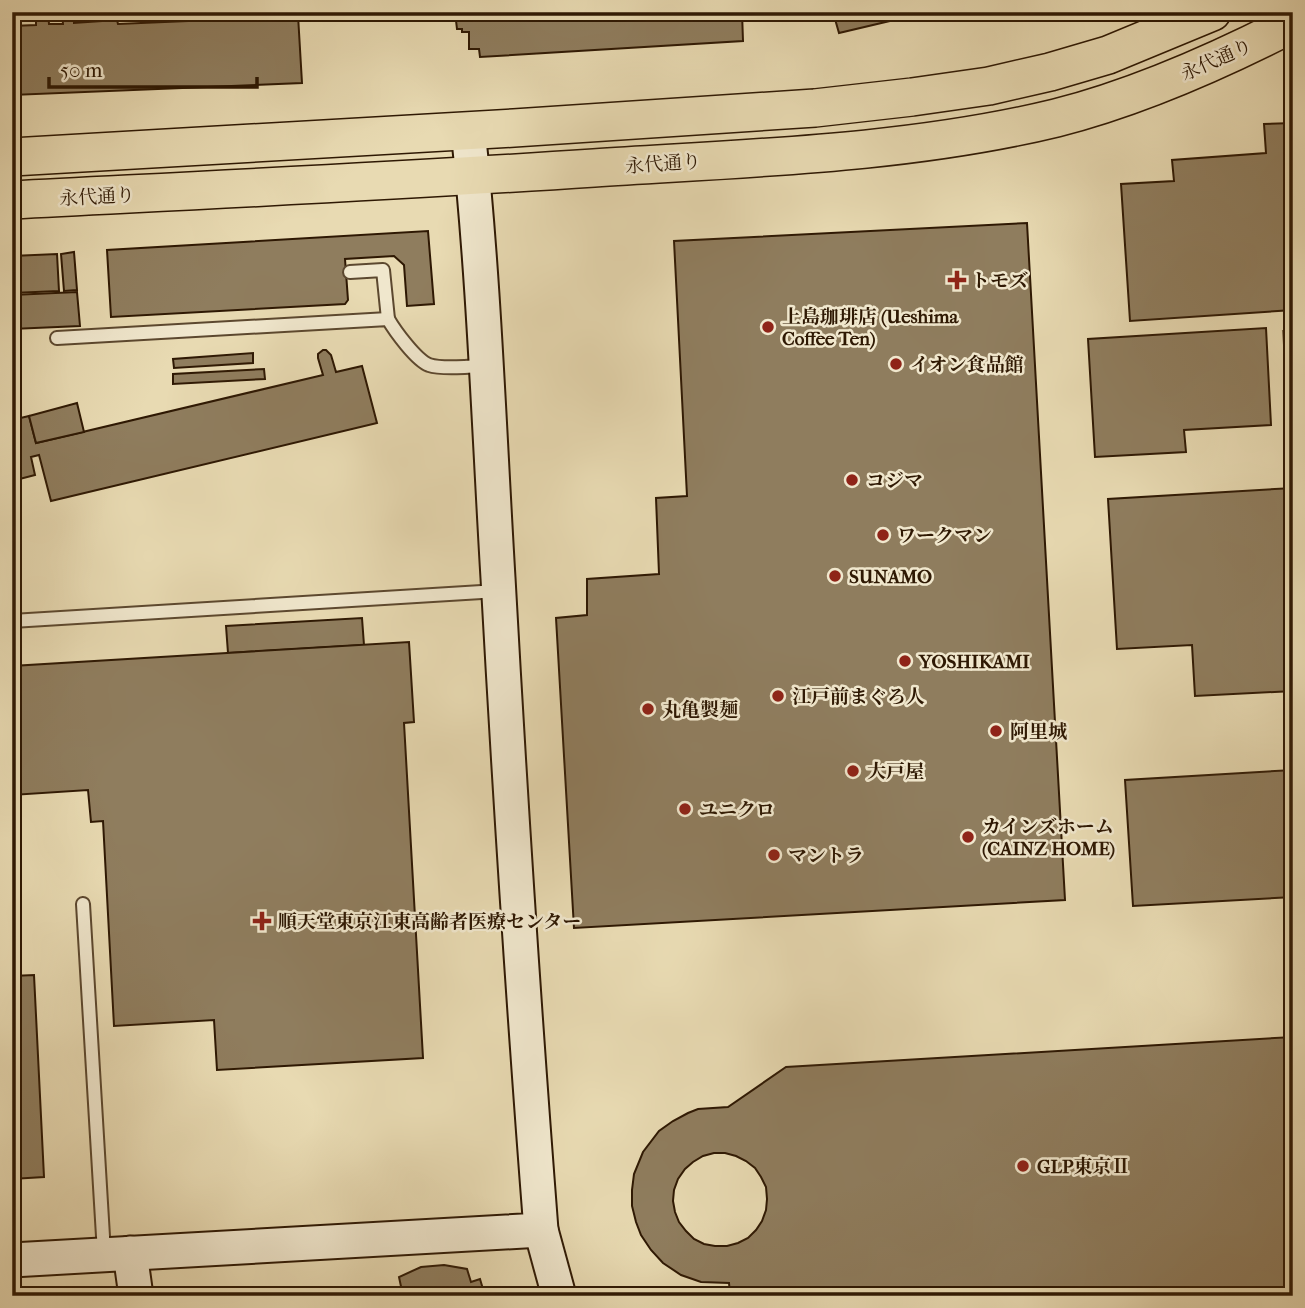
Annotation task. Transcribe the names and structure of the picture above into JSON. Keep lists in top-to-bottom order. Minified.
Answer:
{"streets":{"main road":["永代通り"]},"places":{"health":["トモズ","順天堂東京江東高齢者医療センター"],"other":["上島珈琲店 (Ueshima Coffee Ten)","イオン食品館","コジマ","ワークマン","SUNAMO","YOSHIKAMI","江戸前まぐろ人","丸亀製麺","阿里城","大戸屋","ユニクロ","カインズホーム (CAINZ HOME)","マントラ","GLP東京Ⅱ"]},"scale_bar":"50 m"}
